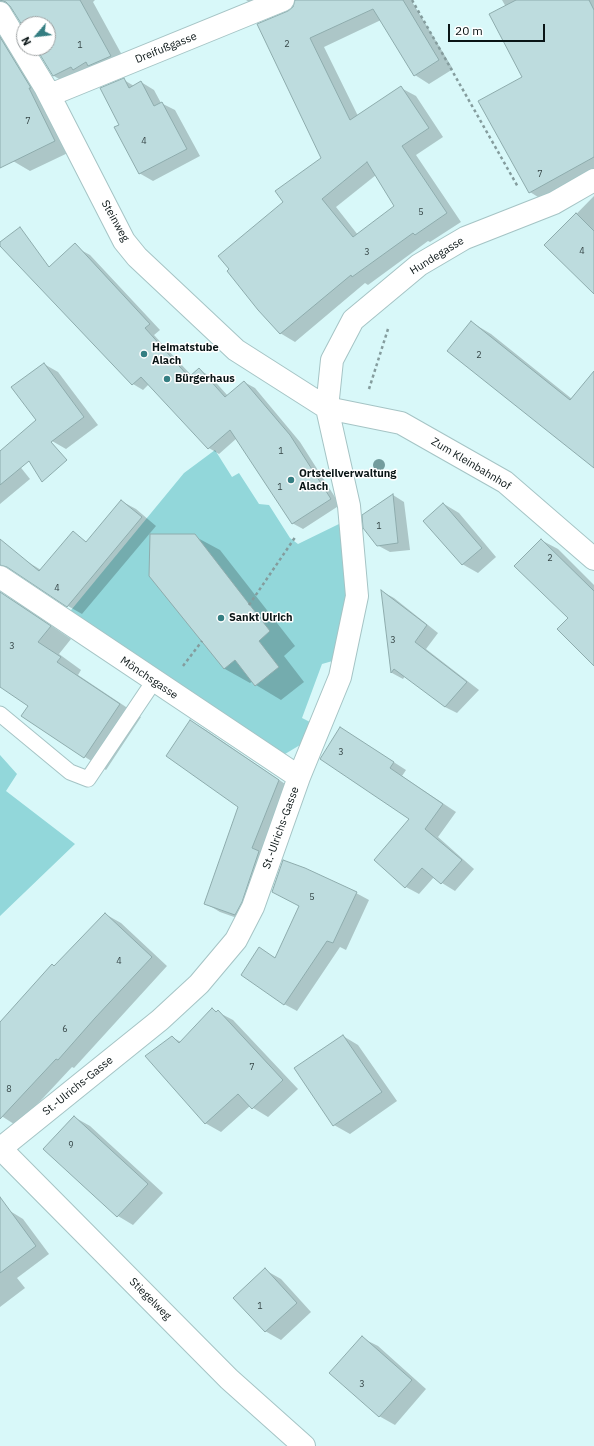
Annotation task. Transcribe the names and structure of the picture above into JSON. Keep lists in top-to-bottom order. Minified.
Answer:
{"streets":{"street":["Dreifußgasse","Steinweg","Hundegasse","Zum Kleinbahnhof","Mönchsgasse","St.-Ulrichs-Gasse","Stiegelweg"]},"crossings":[["Dreifußgasse","Steinweg"],["Steinweg","Hundegasse"],["Steinweg","Zum Kleinbahnhof"],["Steinweg","St.-Ulrichs-Gasse"],["Hundegasse","Zum Kleinbahnhof"],["Hundegasse","St.-Ulrichs-Gasse"],["Zum Kleinbahnhof","St.-Ulrichs-Gasse"],["Mönchsgasse","St.-Ulrichs-Gasse"],["St.-Ulrichs-Gasse","Stiegelweg"]],"places":["Heimatstube Alach","Bürgerhaus","Ortsteilverwaltung Alach","Sankt Ulrich"],"house_numbers":["2","1","7","4","7","5","4","3","2","1","1","1","2","4","3","3","3","5","4","6","7","8","9","1","3"],"scale_bar":"20 m","north":"bottom left"}
